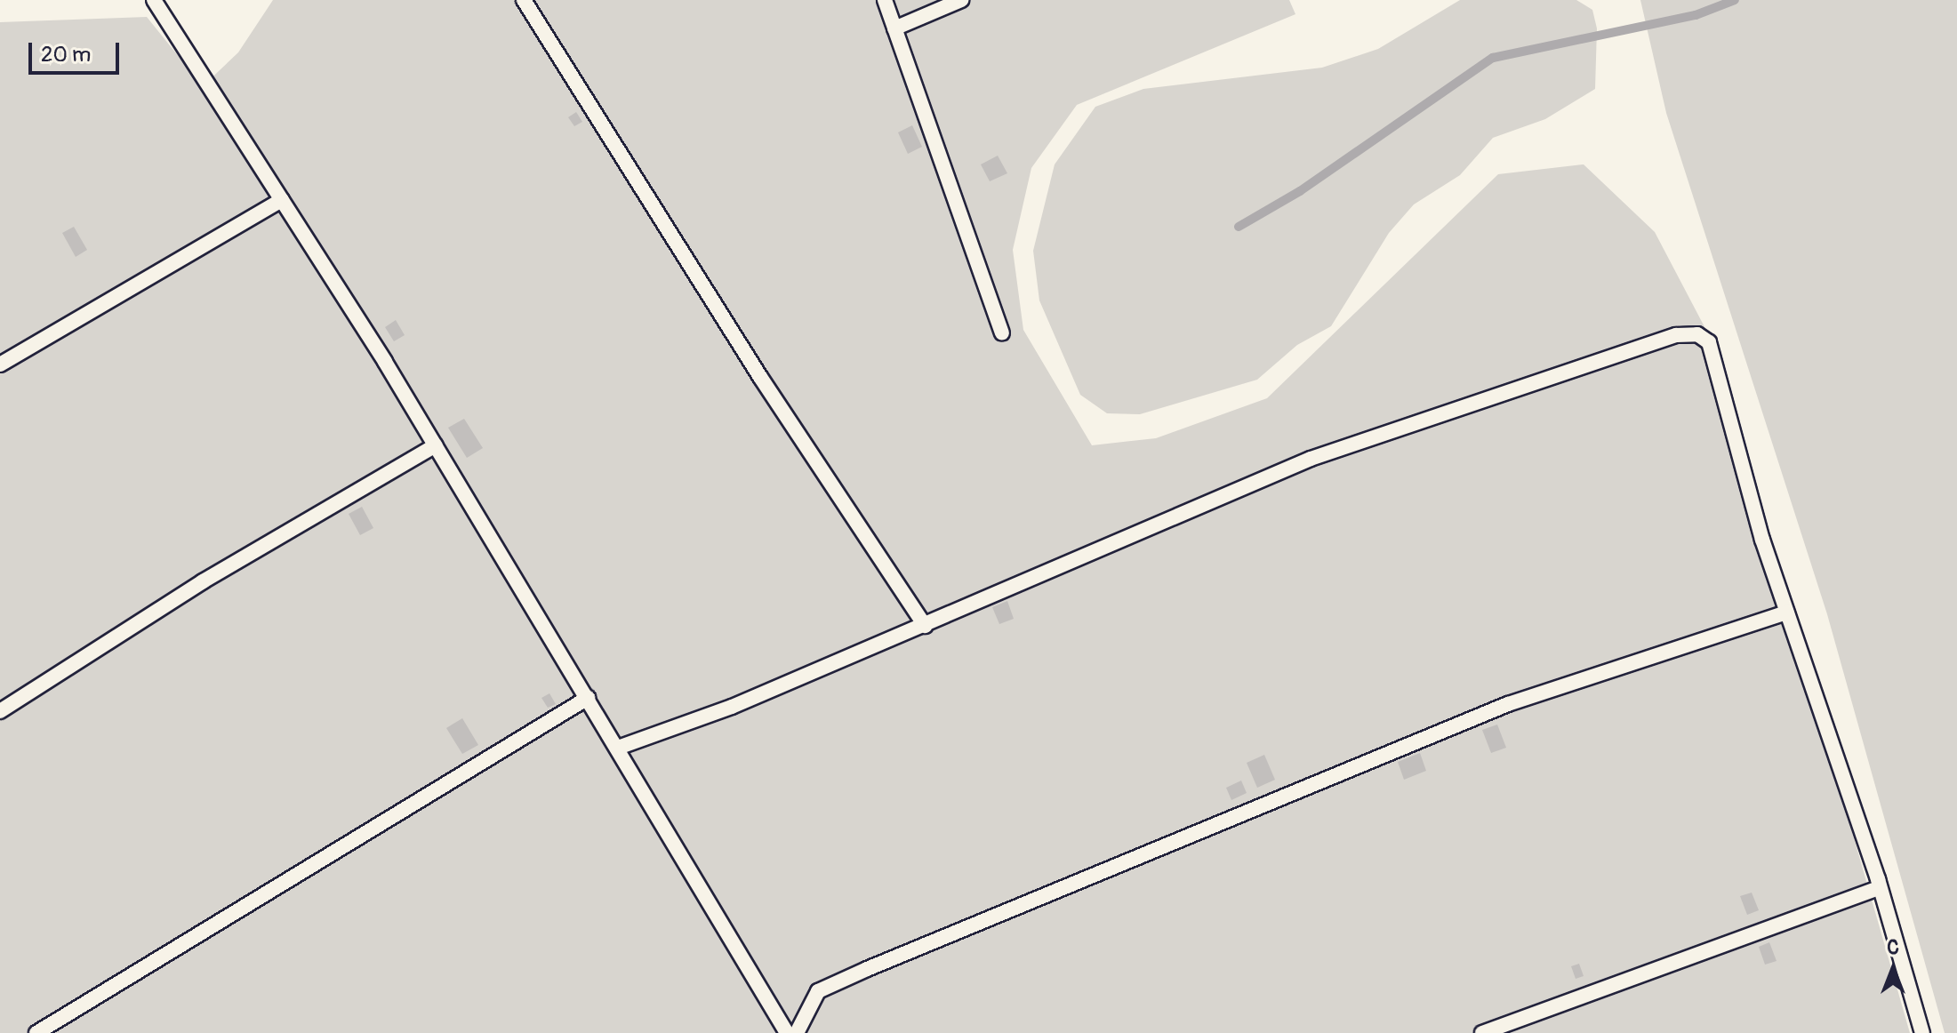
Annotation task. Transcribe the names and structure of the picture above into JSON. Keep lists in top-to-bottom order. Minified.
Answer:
{"scale_bar":"20 m","north":"top"}
